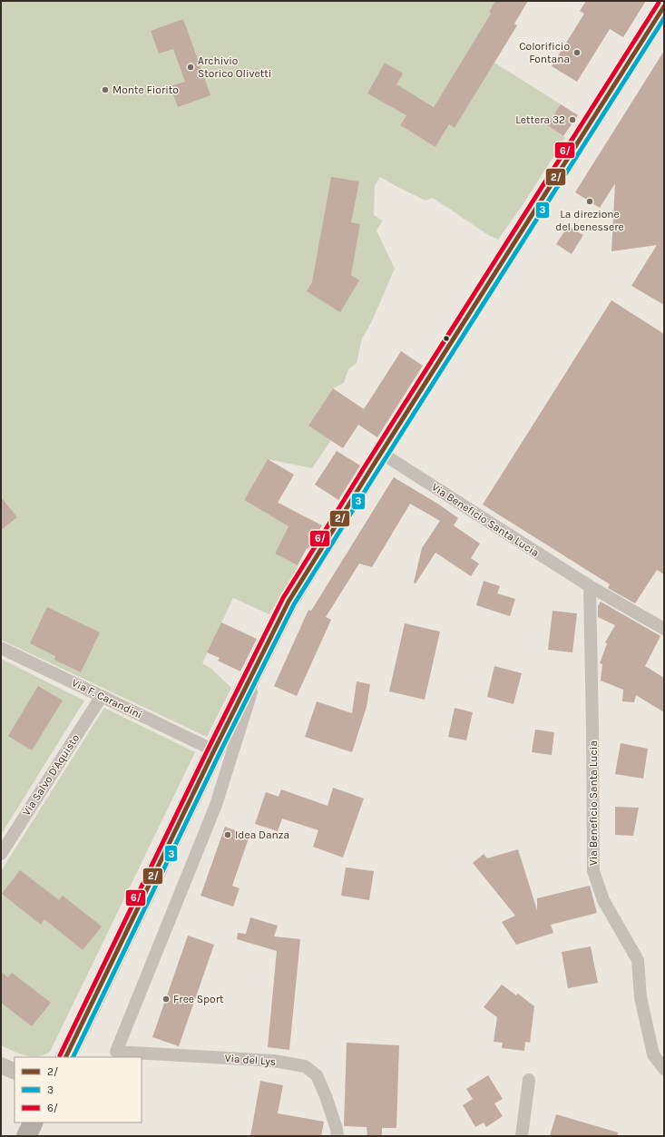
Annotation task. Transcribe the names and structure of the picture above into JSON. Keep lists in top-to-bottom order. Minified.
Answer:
{"streets":{"street":["Via Beneficio Santa Lucia","Via F. Carandini","Via Salvo D'Aquisto","Via del Lys"]},"crossings":[["Via F. Carandini","Via Salvo D'Aquisto"]],"places":["Colorificio Fontana","Archivio Storico Olivetti","Monte Fiorito","Lettera 32","La direzione del benessere","Idea Danza","Free Sport"],"lines":["transit line 6/","transit line 2/","transit line 3"],"legend":["2/","3","6/"]}
